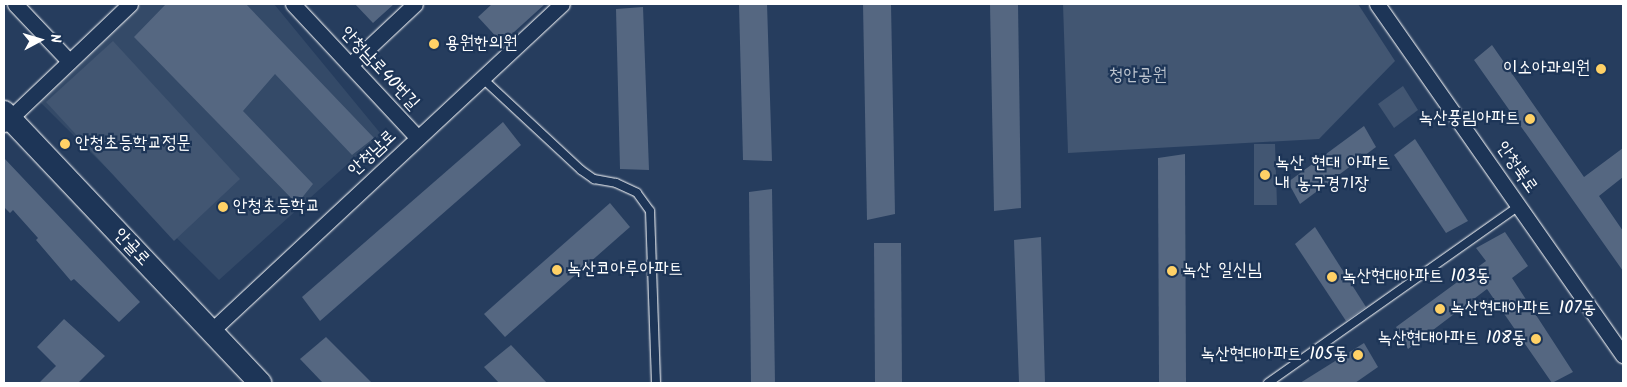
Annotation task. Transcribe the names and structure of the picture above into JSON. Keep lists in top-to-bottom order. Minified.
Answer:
{"streets":{"main road":["안골로"],"street":["안청남로40번길","안청남로","안청북로"]},"crossings":[["안청남로40번길","안청남로"],["안청남로","안골로"]],"parks":["청안공원"],"places":["용원한의원","이소아과의원","녹산풍림아파트","안청초등학교정문","녹산 현대 아파트 내 농구경기장","안청초등학교","녹산코아루아파트","녹산 일신님","녹산현대아파트 103동","녹산현대아파트 107동","녹산현대아파트 108동","녹산현대아파트 105동"],"north":"right"}
